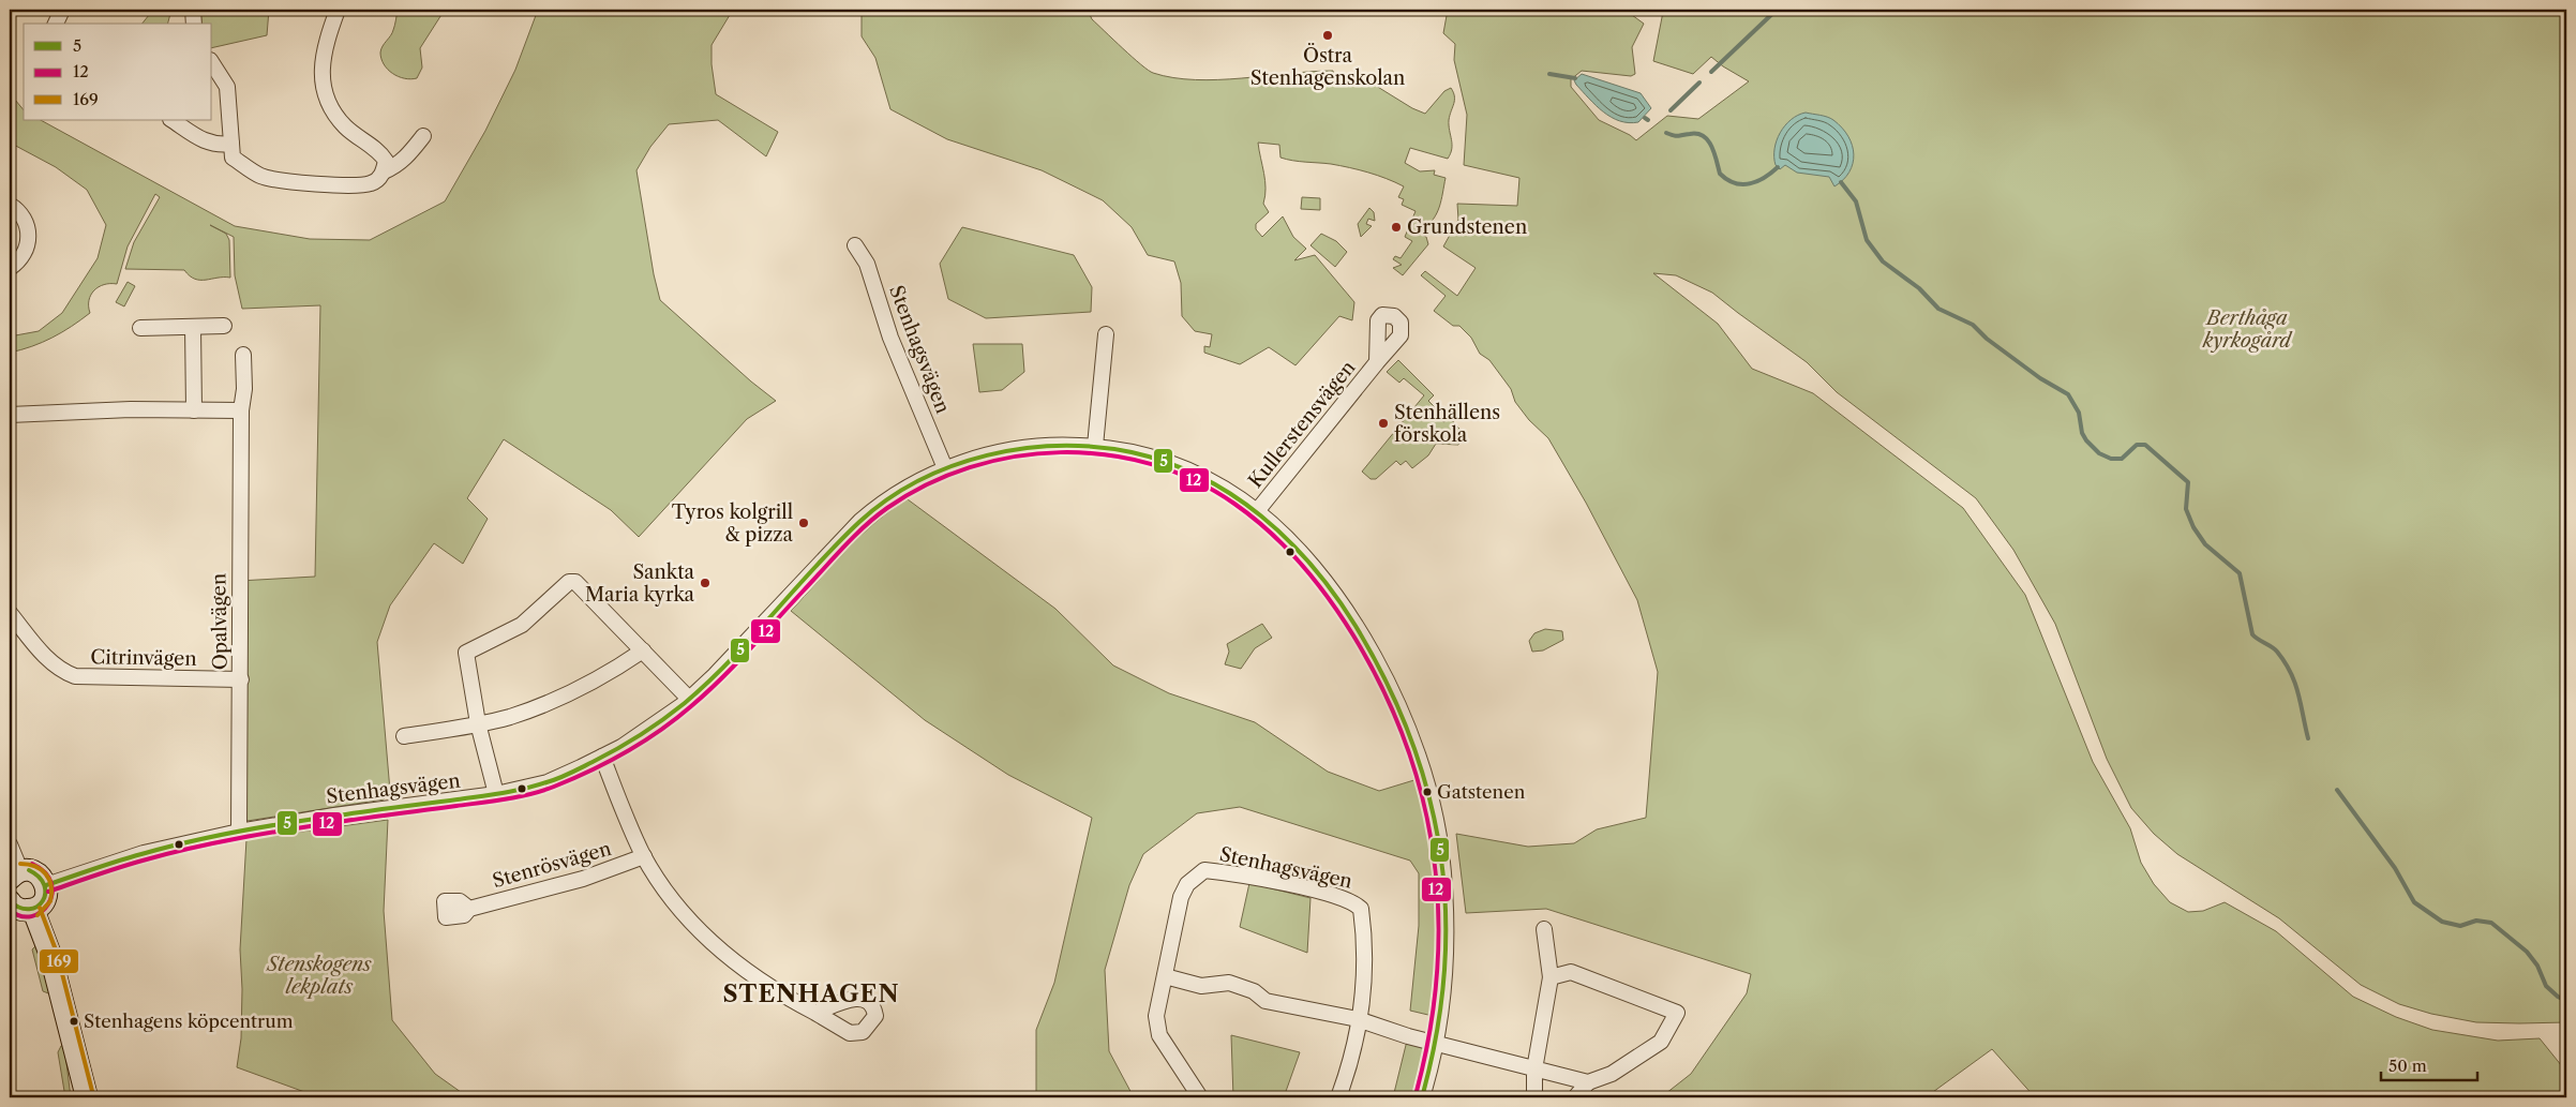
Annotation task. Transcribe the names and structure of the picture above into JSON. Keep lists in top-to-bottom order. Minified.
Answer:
{"streets":{"street":["Stenhagsvägen","Kullerstensvägen","Opalvägen","Citrinvägen","Stenrösvägen"]},"crossings":[["Stenhagsvägen","Kullerstensvägen"],["Stenhagsvägen","Opalvägen"],["Stenhagsvägen","Stenrösvägen"],["Opalvägen","Citrinvägen"]],"districts":["STENHAGEN"],"parks":["Berthåga kyrkogård","Stenskogens lekplats"],"places":["Östra Stenhagenskolan","Grundstenen","Stenhällens förskola","Tyros kolgrill & pizza","Sankta Maria kyrka","Gatstenen","Stenhagens köpcentrum"],"lines":["transit line 5","transit line 12","transit line 169"],"legend":["5","12","169"],"scale_bar":"50 m"}
